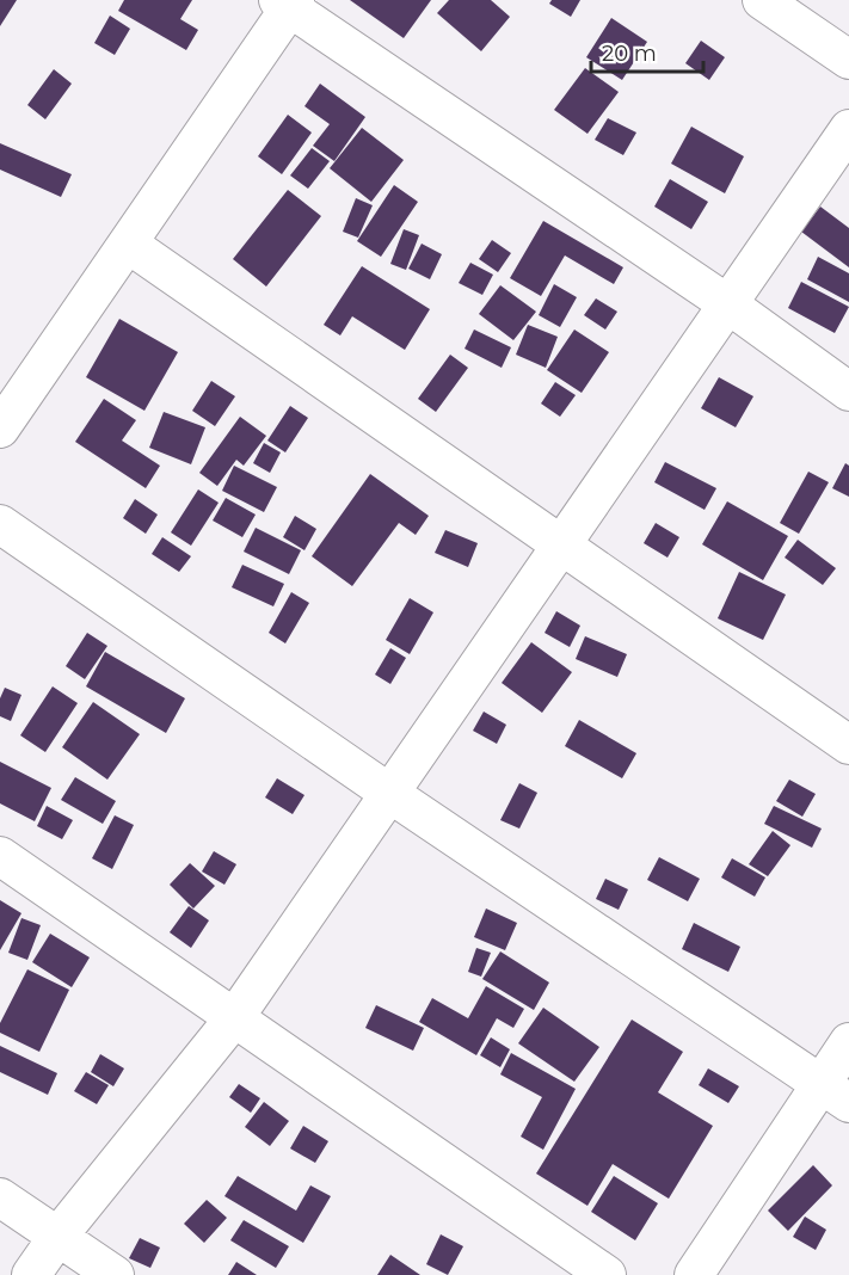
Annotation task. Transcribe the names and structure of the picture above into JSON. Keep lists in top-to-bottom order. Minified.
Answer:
{"scale_bar":"20 m"}
